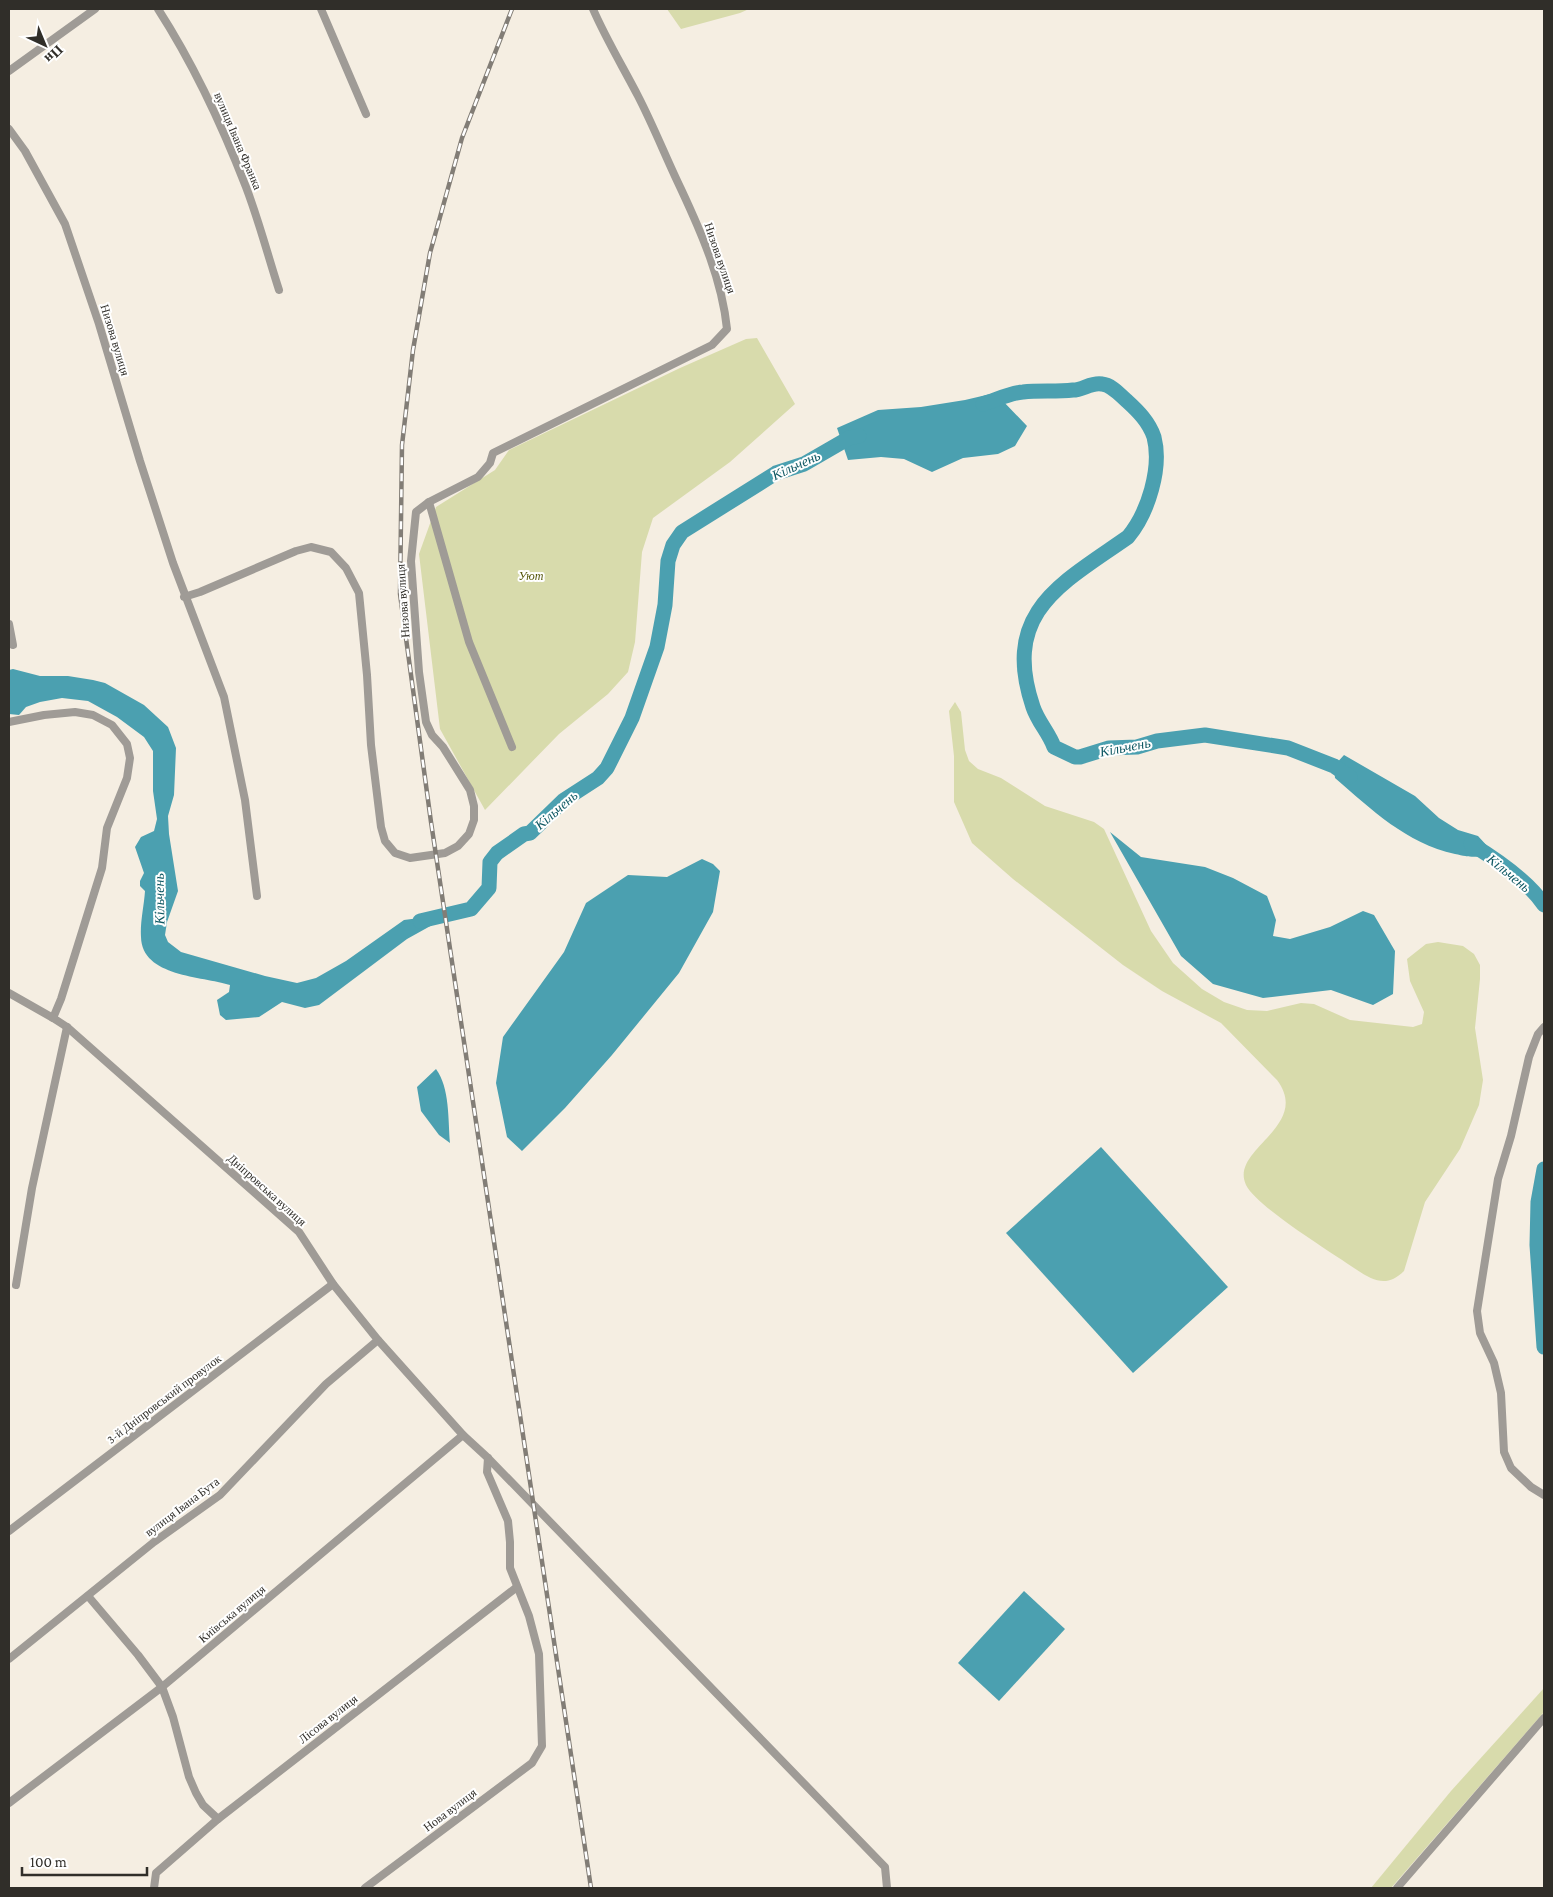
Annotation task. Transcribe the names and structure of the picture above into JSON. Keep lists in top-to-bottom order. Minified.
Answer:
{"streets":{"street":["вулиця Івана Франка","Низова вулиця","Дніпровська вулиця","3-й Дніпровський провулок","вулиця Івана Бута","Київська вулиця","Лісова вулиця","Нова вулиця"]},"crossings":[["Дніпровська вулиця","3-й Дніпровський провулок"],["Дніпровська вулиця","вулиця Івана Бута"],["Дніпровська вулиця","Київська вулиця"],["Лісова вулиця","Нова вулиця"]],"water":["Кільчень"],"parks":["Уют"],"scale_bar":"100 m","north":"bottom right"}
